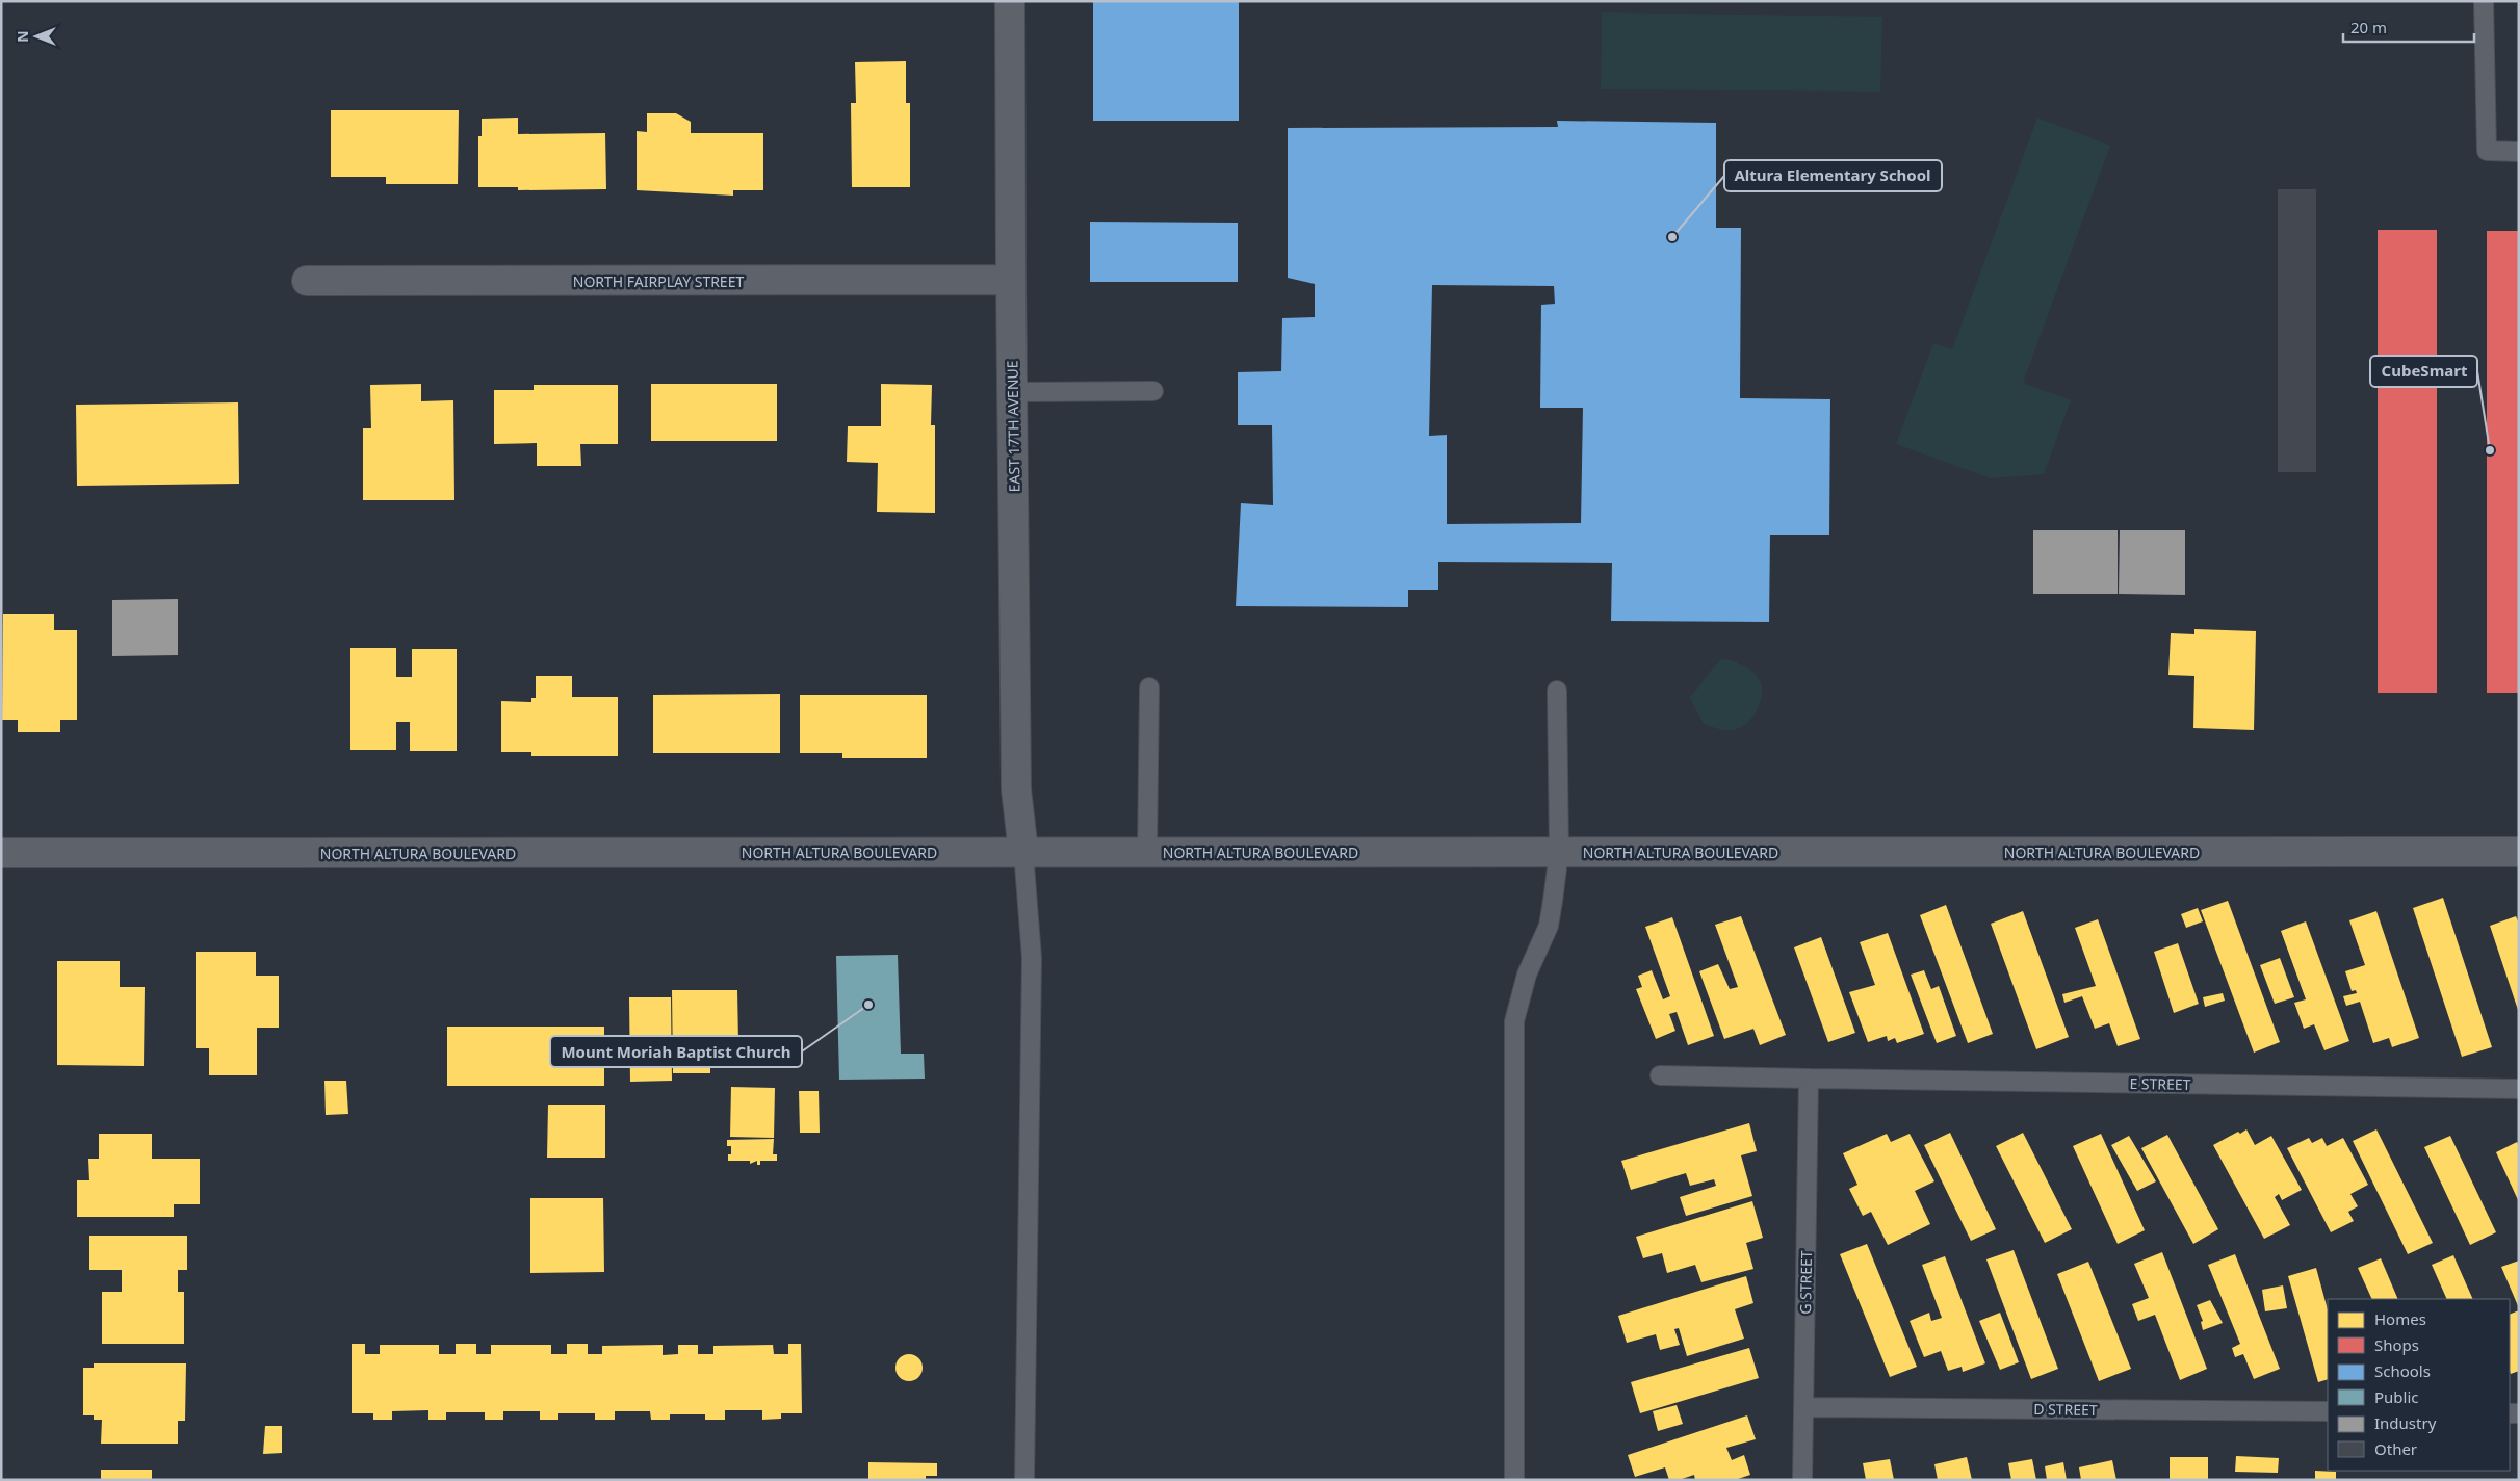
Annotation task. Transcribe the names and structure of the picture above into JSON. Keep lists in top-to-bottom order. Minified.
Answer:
{"streets":{"street":["NORTH FAIRPLAY STREET","EAST 17TH AVENUE","NORTH ALTURA BOULEVARD"],"lane":["E STREET","G STREET","D STREET"]},"crossings":[["NORTH FAIRPLAY STREET","EAST 17TH AVENUE"],["EAST 17TH AVENUE","NORTH ALTURA BOULEVARD"],["E STREET","G STREET"],["G STREET","D STREET"]],"places":["Altura Elementary School","CubeSmart","Mount Moriah Baptist Church"],"legend":["Homes","Shops","Schools","Public","Industry","Other"],"scale_bar":"20 m","north":"left"}
